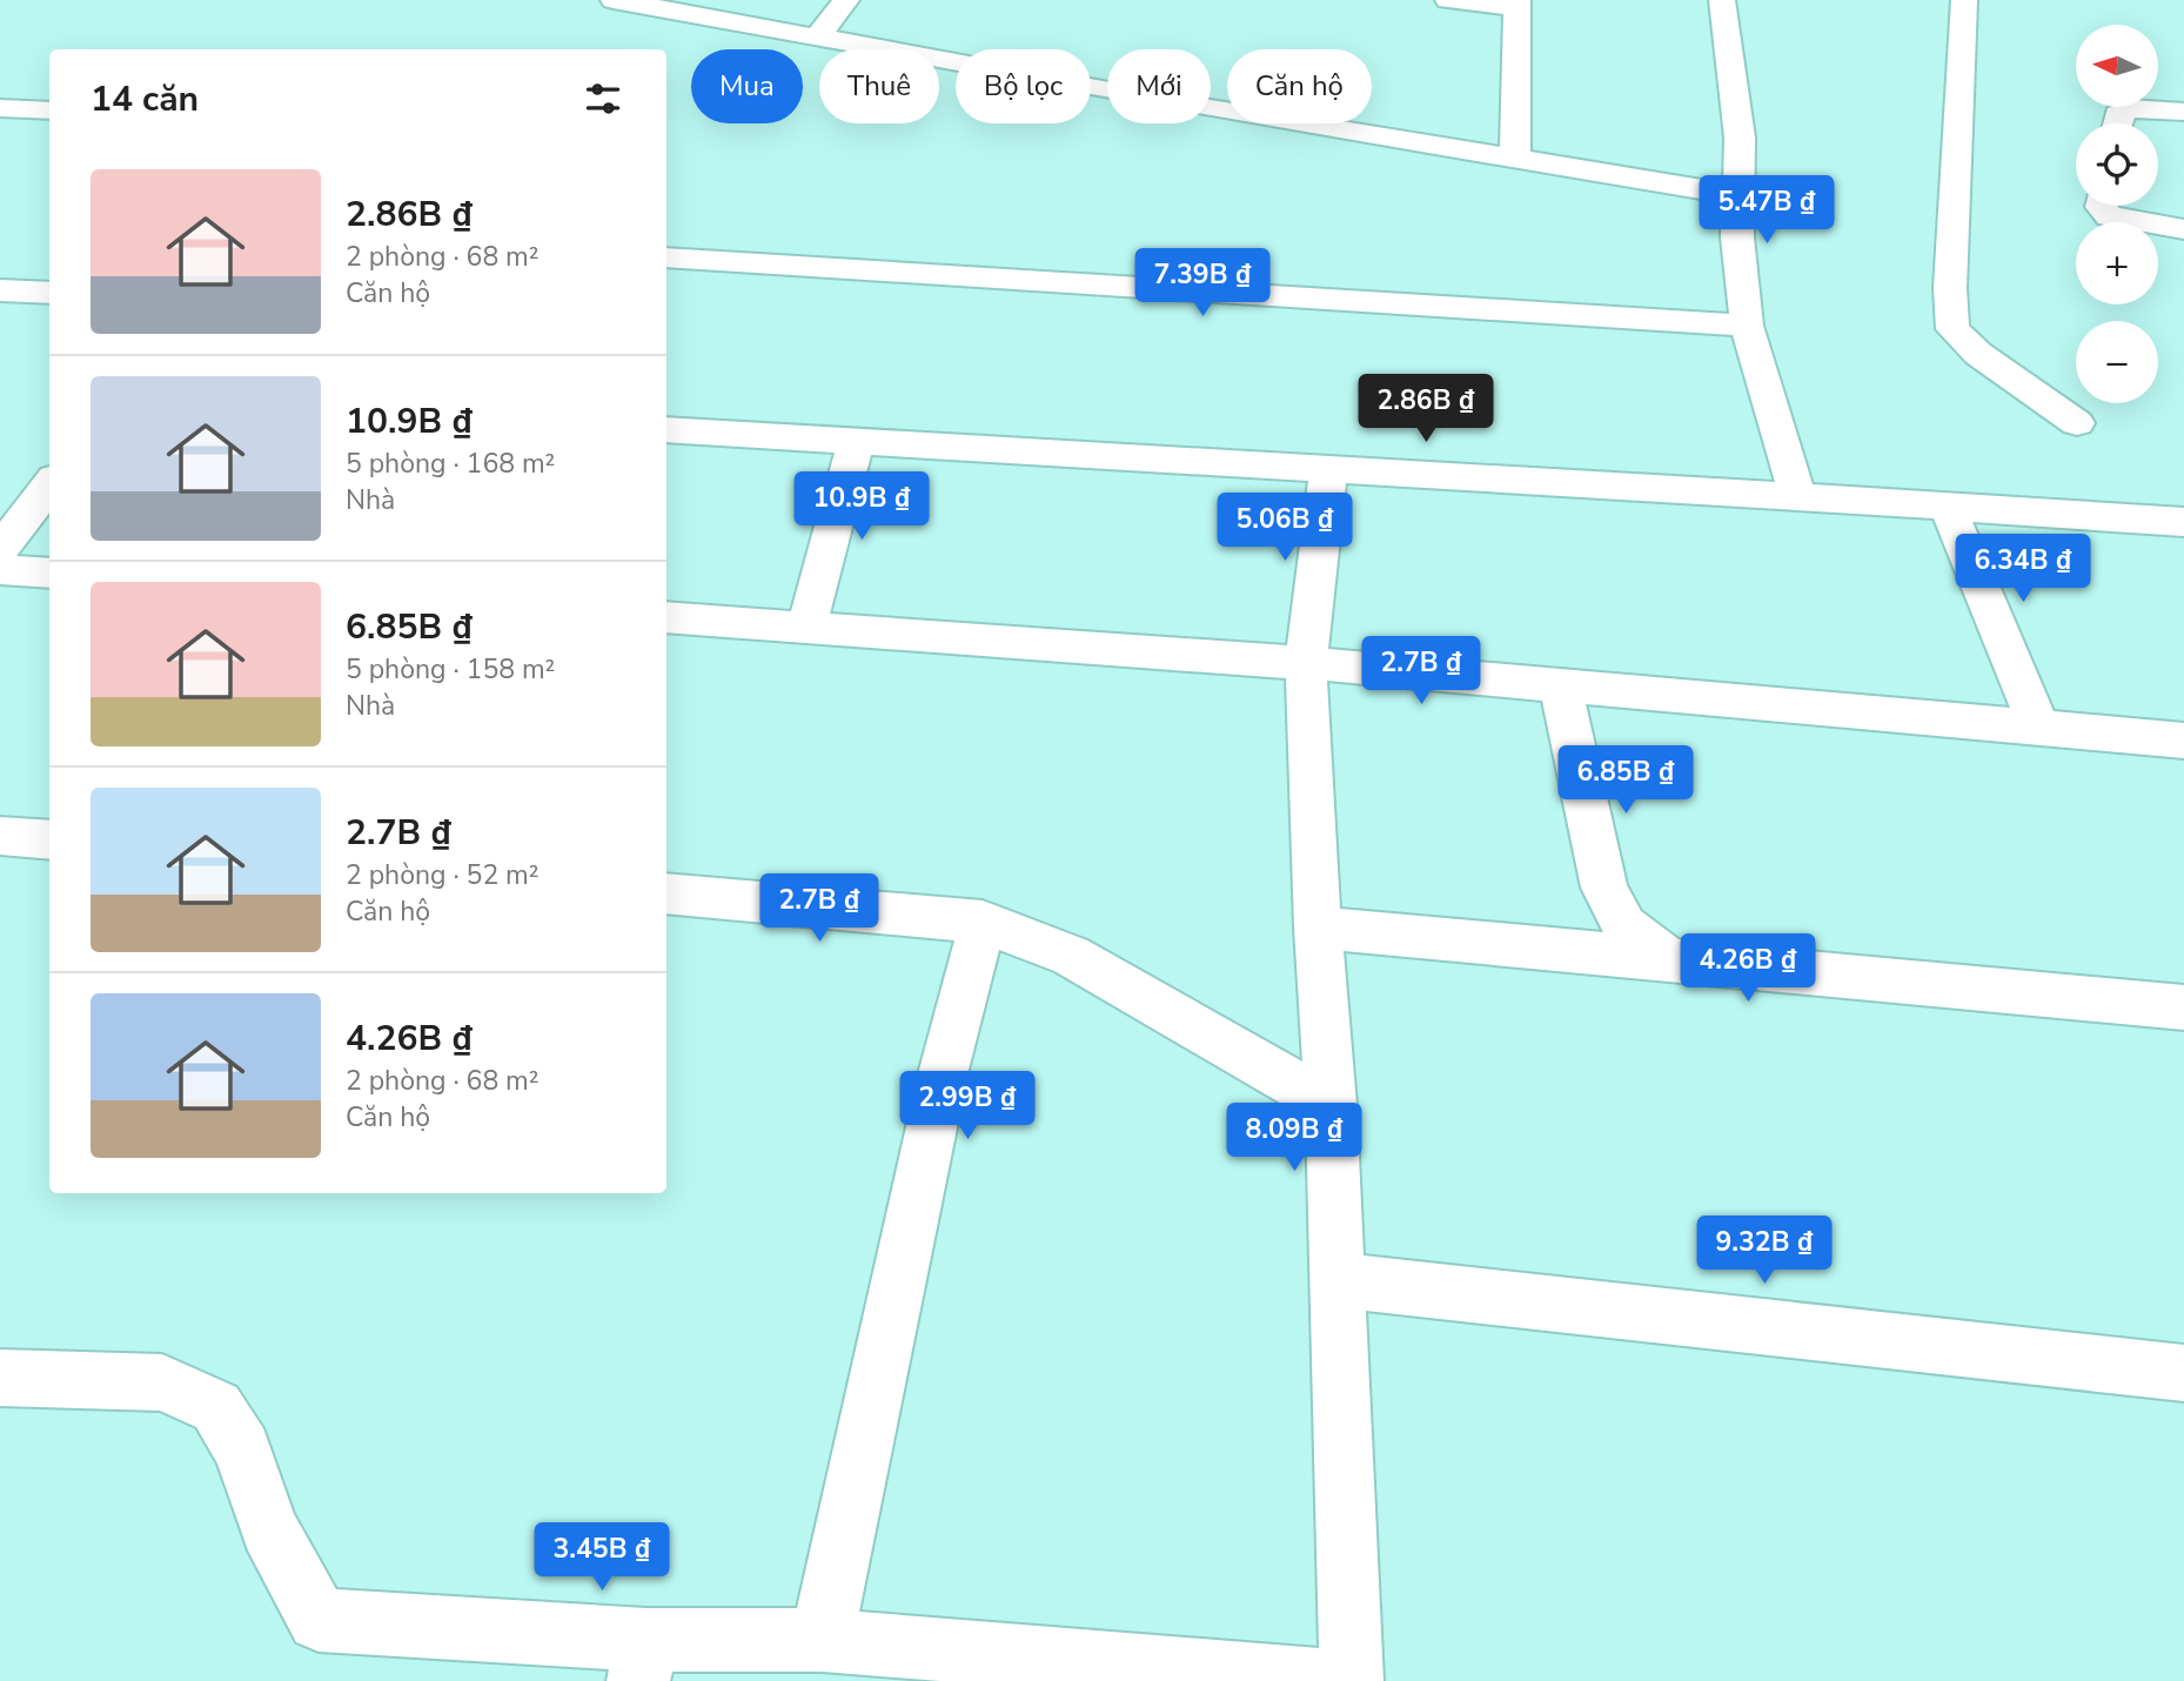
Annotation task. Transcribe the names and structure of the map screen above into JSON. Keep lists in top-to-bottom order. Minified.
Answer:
{"north":"left","page":{"map_buttons":["+","−"],"chip":["Mua","Thuê","Bộ lọc","Mới","Căn hộ"],"heading":"14 căn","list":[{"name":"2.86B ₫","note":"2 phòng · 68 m² · Căn hộ"},{"name":"10.9B ₫","note":"5 phòng · 168 m² · Nhà"},{"name":"6.85B ₫","note":"5 phòng · 158 m² · Nhà"},{"name":"2.7B ₫","note":"2 phòng · 52 m² · Căn hộ"},{"name":"4.26B ₫","note":"2 phòng · 68 m² · Căn hộ"}],"price":["5.47B ₫","7.39B ₫","2.86B ₫","10.9B ₫","5.06B ₫","6.34B ₫","2.7B ₫","6.85B ₫","2.7B ₫","4.26B ₫","2.99B ₫","8.09B ₫","9.32B ₫","3.45B ₫"]}}
